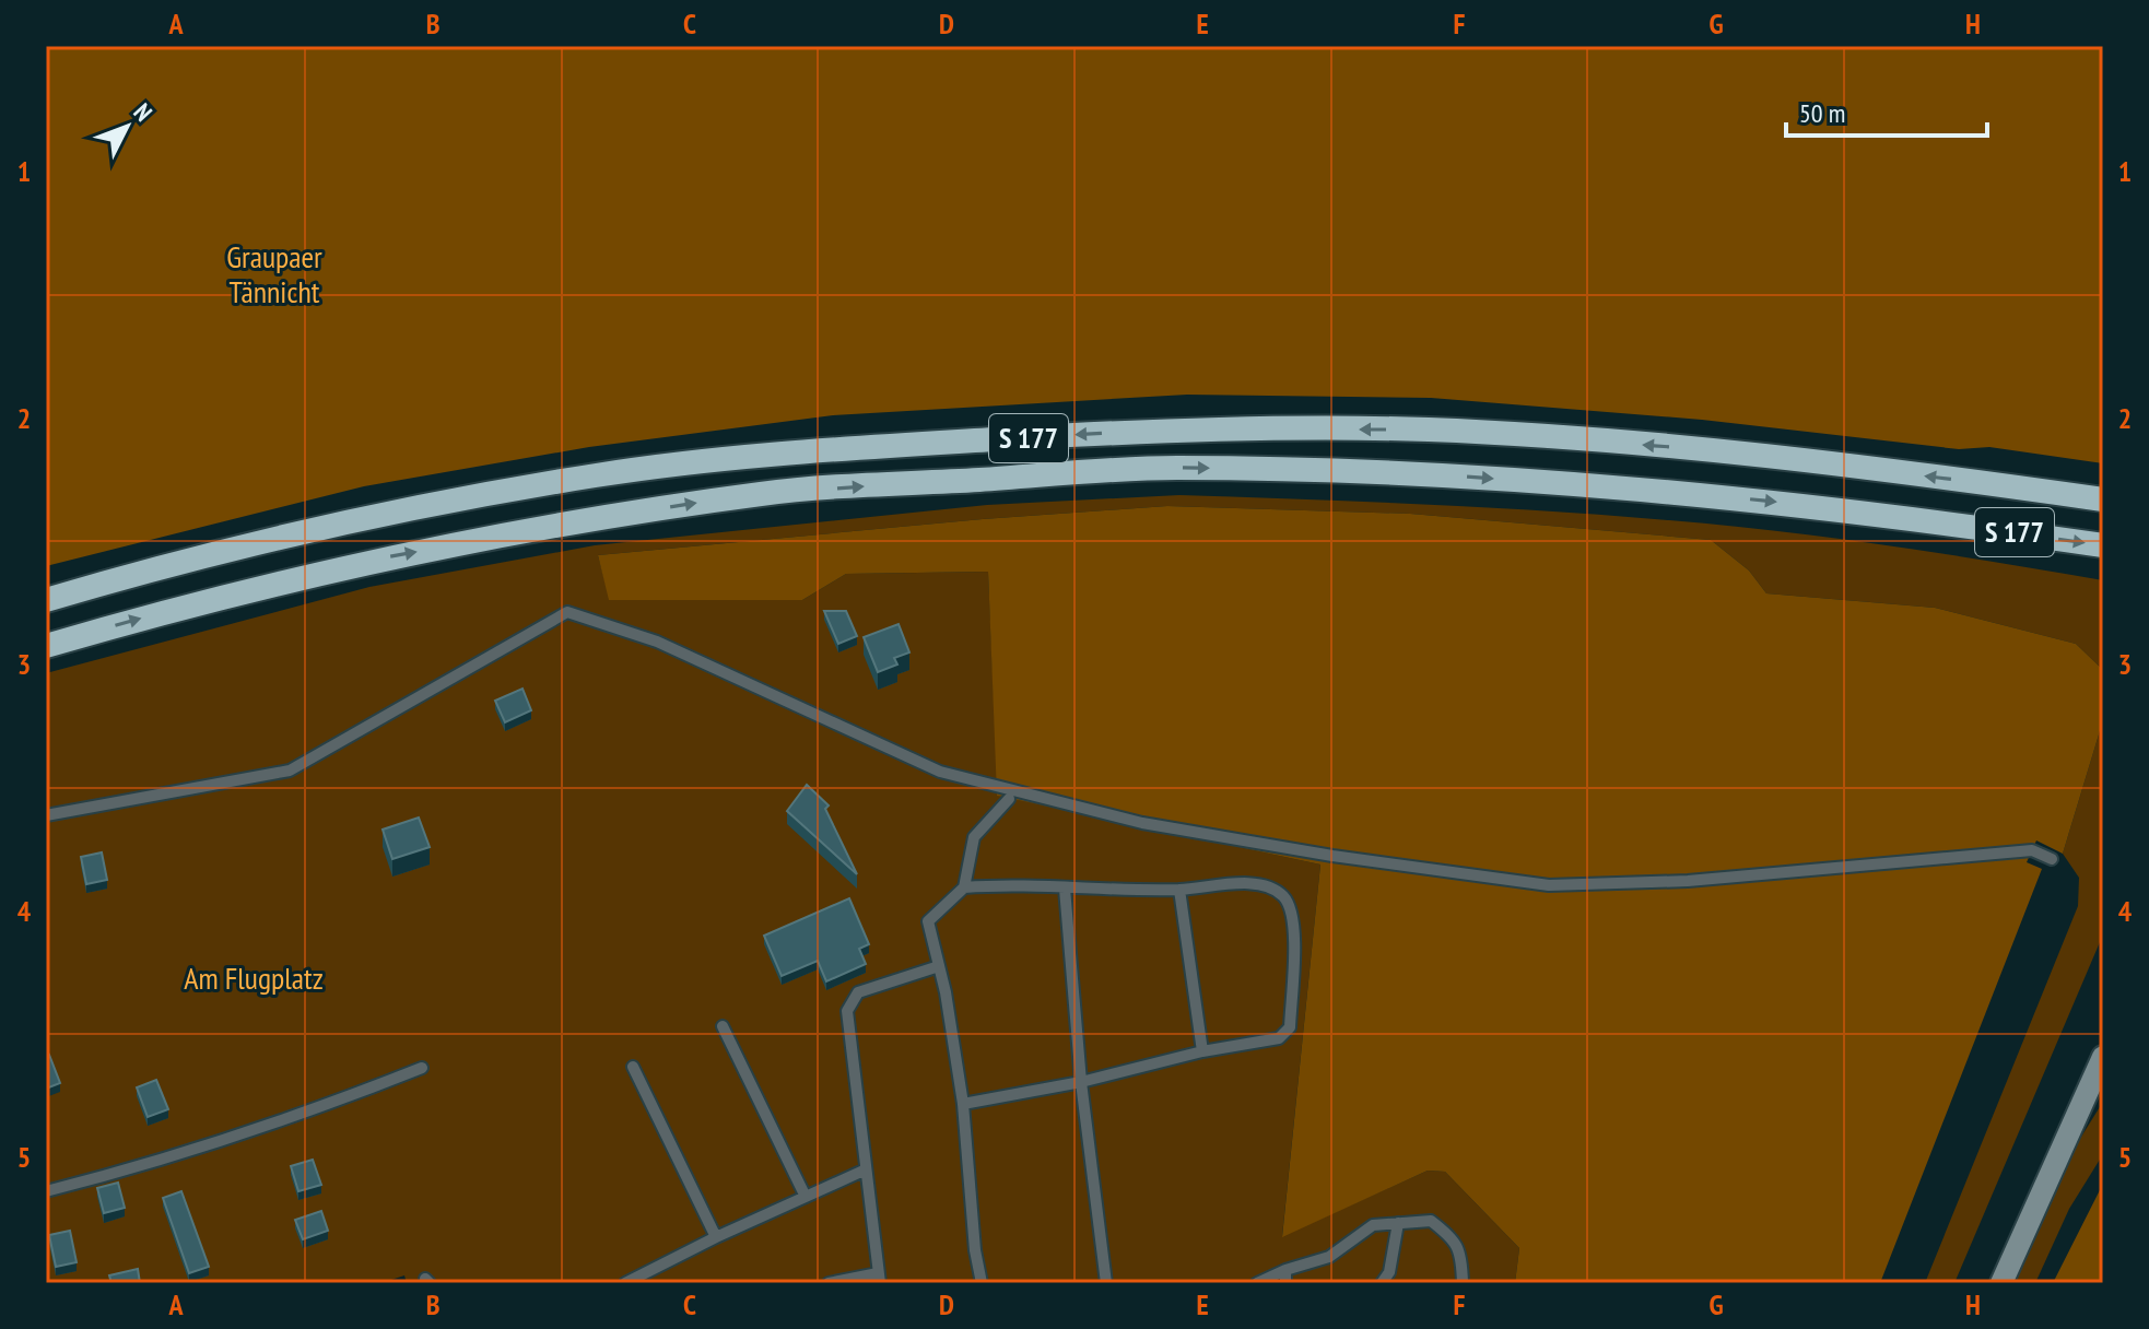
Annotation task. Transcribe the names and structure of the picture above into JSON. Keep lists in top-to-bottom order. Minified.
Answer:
{"streets":{"highway":["S 177"]},"parks":["Graupaer Tännicht","Am Flugplatz"],"scale_bar":"50 m","north":"top right","grid":{"columns":["A","B","C","D","E","F","G","H"],"rows":["1","2","3","4","5"]}}
